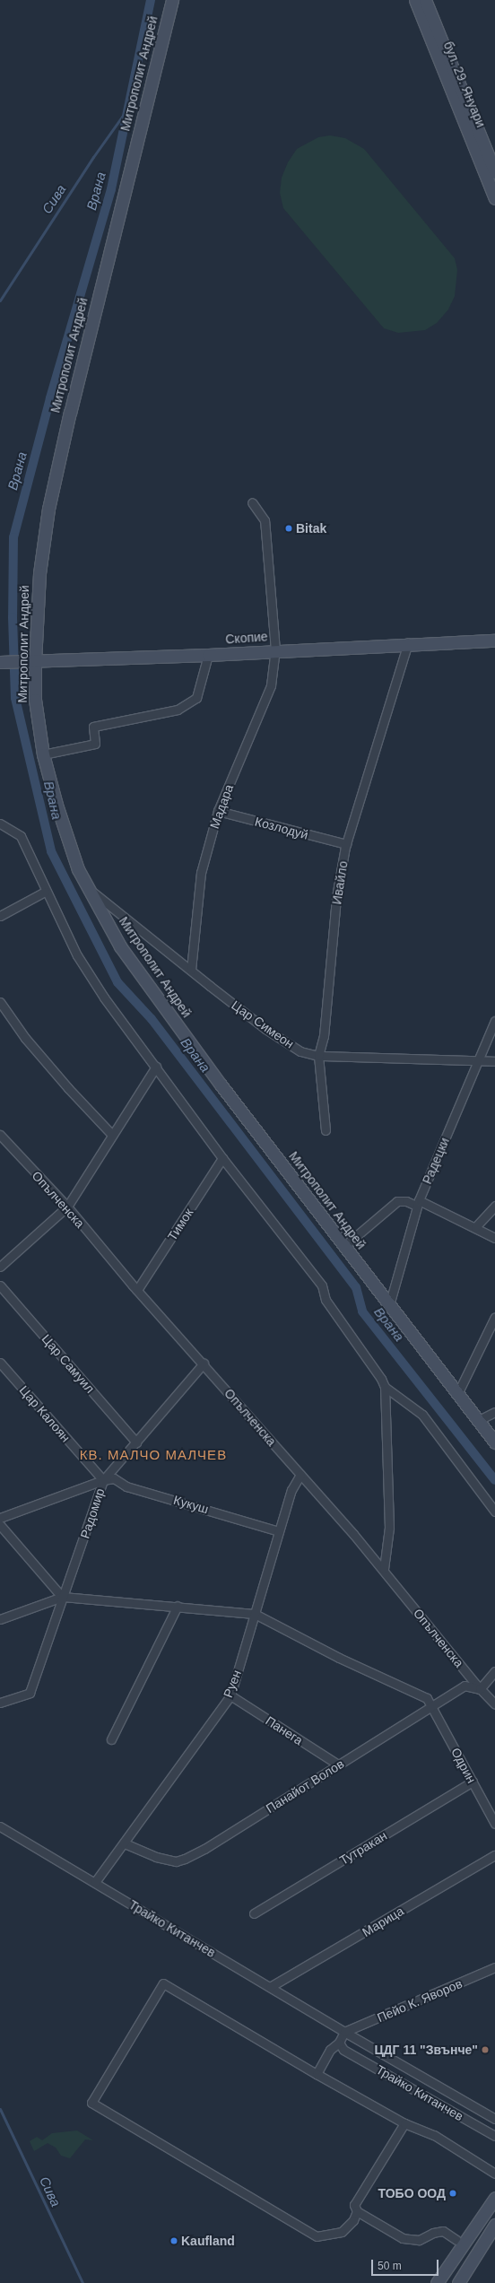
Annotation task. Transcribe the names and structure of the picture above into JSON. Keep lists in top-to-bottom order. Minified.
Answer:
{"streets":{"street":["Митрополит Андрей","бул. 29. Януари","Скопие","Мадара","Козлодуй","Ивайло","Цар Симеон","Радецки","Опълченска","Тимок","Цар Самуил","Цар Калоян","Кукуш","Радомир","Руен","Панега","Одрин","Панайот Волов","Тутракан","Марица","Трайко Китанчев","Пейо К. Яворов"]},"crossings":[["Митрополит Андрей","Скопие"],["Митрополит Андрей","Цар Симеон"],["Митрополит Андрей","Радецки"],["Скопие","Мадара"],["Скопие","Ивайло"],["Мадара","Козлодуй"],["Мадара","Цар Симеон"],["Козлодуй","Ивайло"],["Ивайло","Цар Симеон"],["Цар Симеон","Радецки"],["Опълченска","Тимок"],["Опълченска","Радомир"],["Опълченска","Руен"],["Опълченска","Панайот Волов"],["Цар Самуил","Радомир"],["Цар Калоян","Кукуш"],["Цар Калоян","Радомир"],["Кукуш","Радомир"],["Кукуш","Руен"],["Руен","Панега"],["Руен","Одрин"],["Руен","Панайот Волов"],["Руен","Трайко Китанчев"],["Панега","Панайот Волов"],["Одрин","Панайот Волов"],["Одрин","Тутракан"],["Марица","Трайко Китанчев"],["Трайко Китанчев","Пейо К. Яворов"]],"districts":["КВ. МАЛЧО МАЛЧЕВ"],"water":["Врана","Сива"],"places":["Bitak","ЦДГ 11 \"Звънче\"","ТОБО ООД","Kaufland"],"scale_bar":"50 m"}
